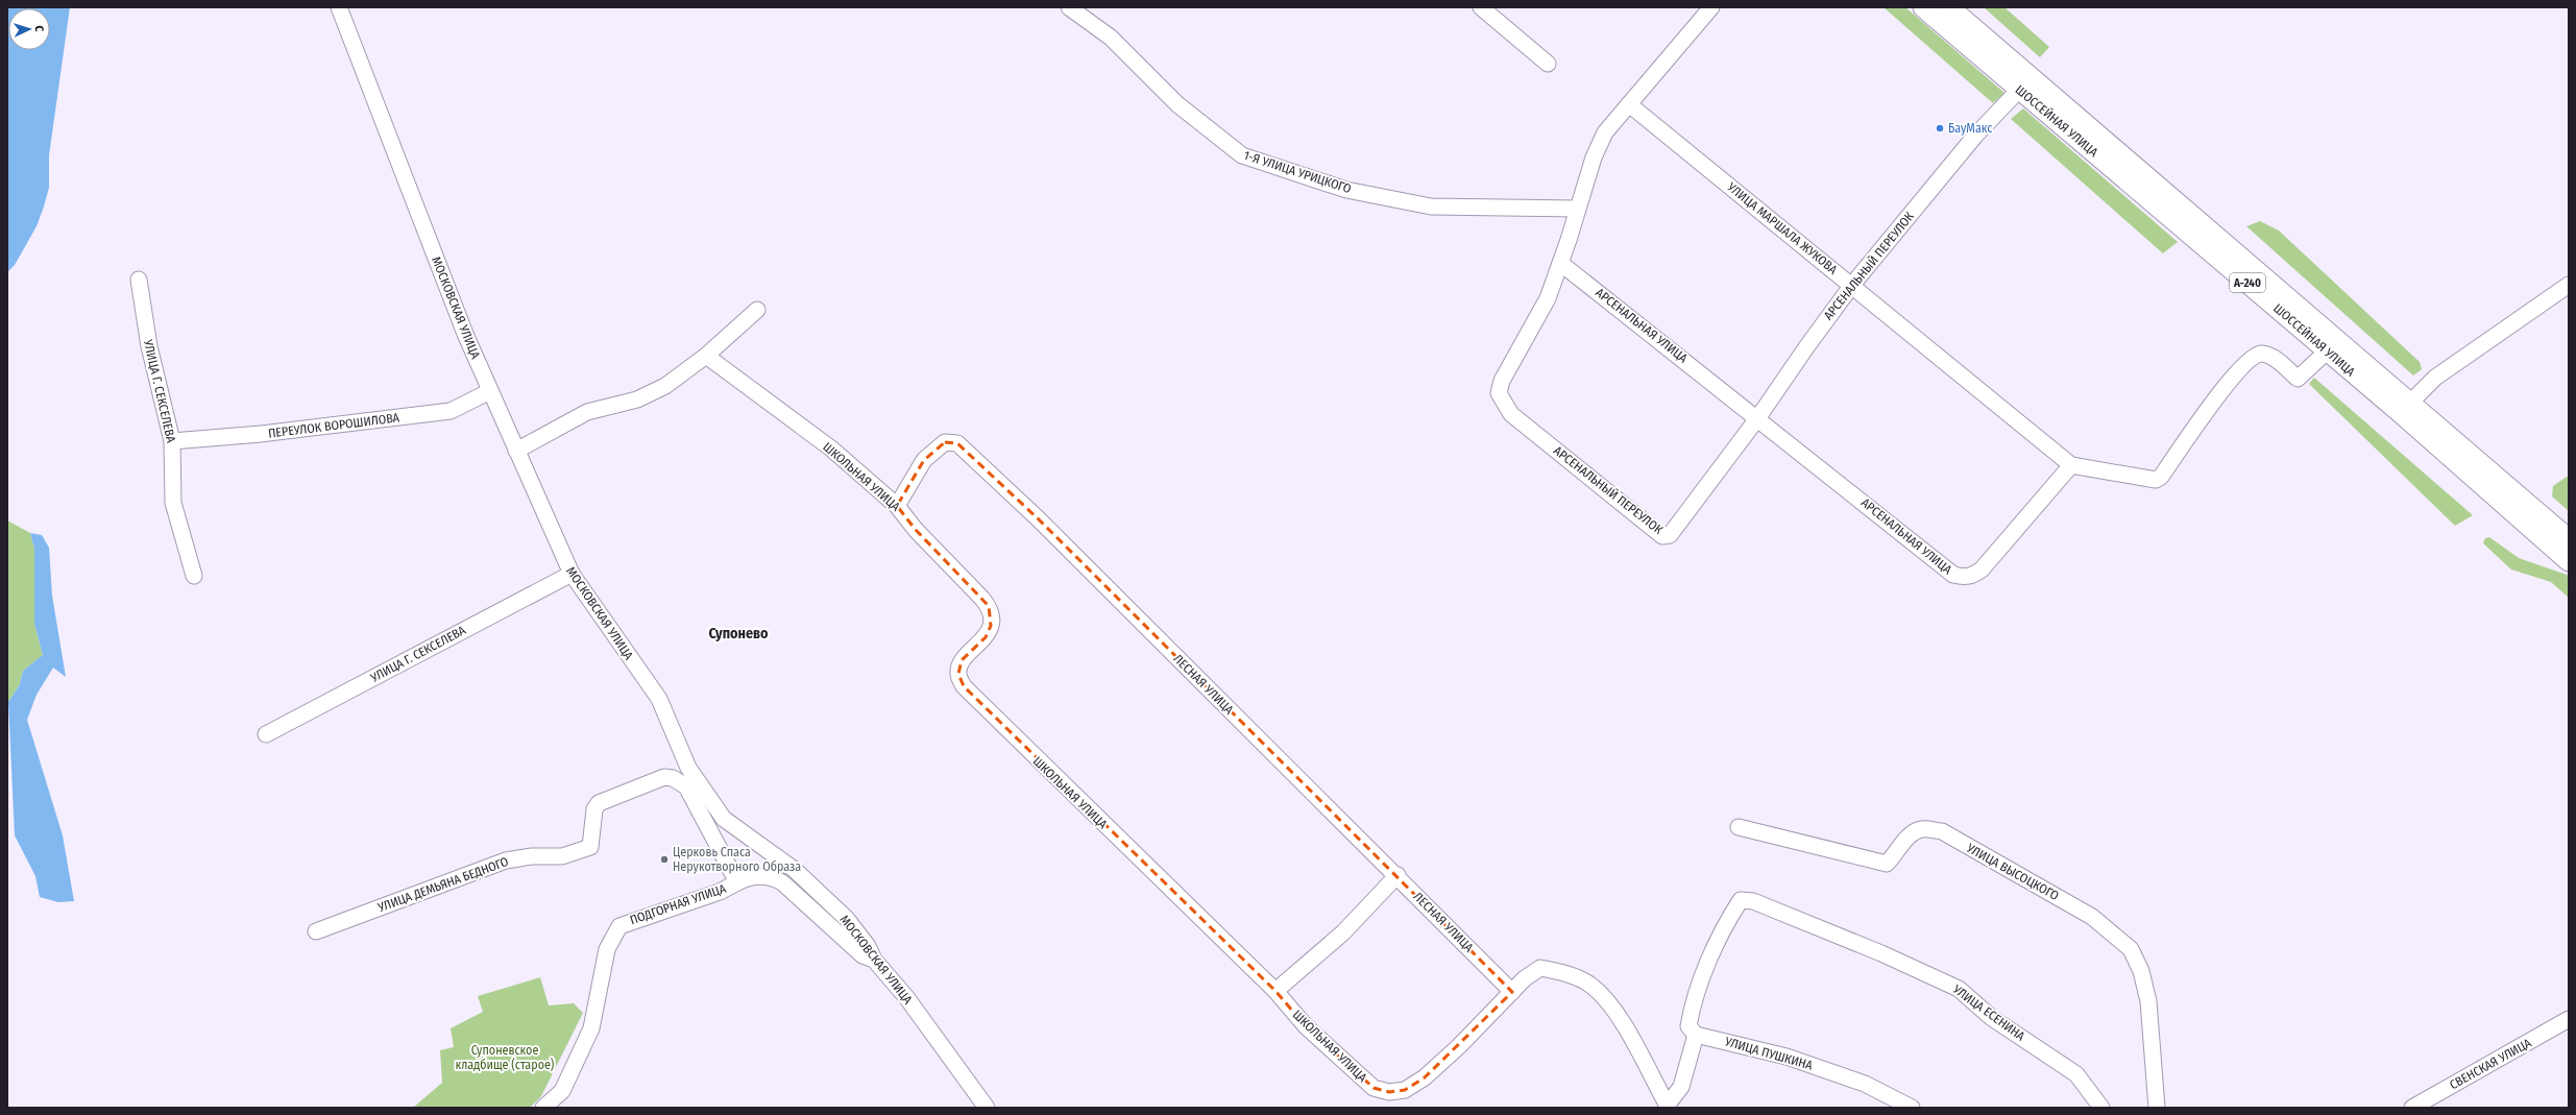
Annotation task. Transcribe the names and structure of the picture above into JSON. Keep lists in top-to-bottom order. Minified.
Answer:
{"streets":{"main road":["ШОССЕЙНАЯ УЛИЦА","А-240"],"street":["1-Я УЛИЦА УРИЦКОГО","УЛИЦА МАРШАЛА ЖУКОВА","АРСЕНАЛЬНЫЙ ПЕРЕУЛОК","МОСКОВСКАЯ УЛИЦА","АРСЕНАЛЬНАЯ УЛИЦА","УЛИЦА Г. СЕКСЕЛЕВА","ПЕРЕУЛОК ВОРОШИЛОВА","ШКОЛЬНАЯ УЛИЦА","ЛЕСНАЯ УЛИЦА","УЛИЦА ВЫСОЦКОГО","УЛИЦА ДЕМЬЯНА БЕДНОГО","ПОДГОРНАЯ УЛИЦА","УЛИЦА ЕСЕНИНА","УЛИЦА ПУШКИНА","СВЕНСКАЯ УЛИЦА"]},"crossings":[["ШОССЕЙНАЯ УЛИЦА","АРСЕНАЛЬНЫЙ ПЕРЕУЛОК"],["1-Я УЛИЦА УРИЦКОГО","АРСЕНАЛЬНЫЙ ПЕРЕУЛОК"],["УЛИЦА МАРШАЛА ЖУКОВА","АРСЕНАЛЬНЫЙ ПЕРЕУЛОК"],["УЛИЦА МАРШАЛА ЖУКОВА","АРСЕНАЛЬНАЯ УЛИЦА"],["АРСЕНАЛЬНЫЙ ПЕРЕУЛОК","АРСЕНАЛЬНАЯ УЛИЦА"],["МОСКОВСКАЯ УЛИЦА","УЛИЦА Г. СЕКСЕЛЕВА"],["МОСКОВСКАЯ УЛИЦА","ПЕРЕУЛОК ВОРОШИЛОВА"],["МОСКОВСКАЯ УЛИЦА","ПОДГОРНАЯ УЛИЦА"],["УЛИЦА Г. СЕКСЕЛЕВА","ПЕРЕУЛОК ВОРОШИЛОВА"],["ШКОЛЬНАЯ УЛИЦА","ЛЕСНАЯ УЛИЦА"],["УЛИЦА ДЕМЬЯНА БЕДНОГО","ПОДГОРНАЯ УЛИЦА"],["УЛИЦА ЕСЕНИНА","УЛИЦА ПУШКИНА"]],"districts":["Супонево"],"parks":["Супоневское кладбище (старое)"],"places":["БауМакс","Церковь Спаса Нерукотворного Образа"],"north":"right"}
